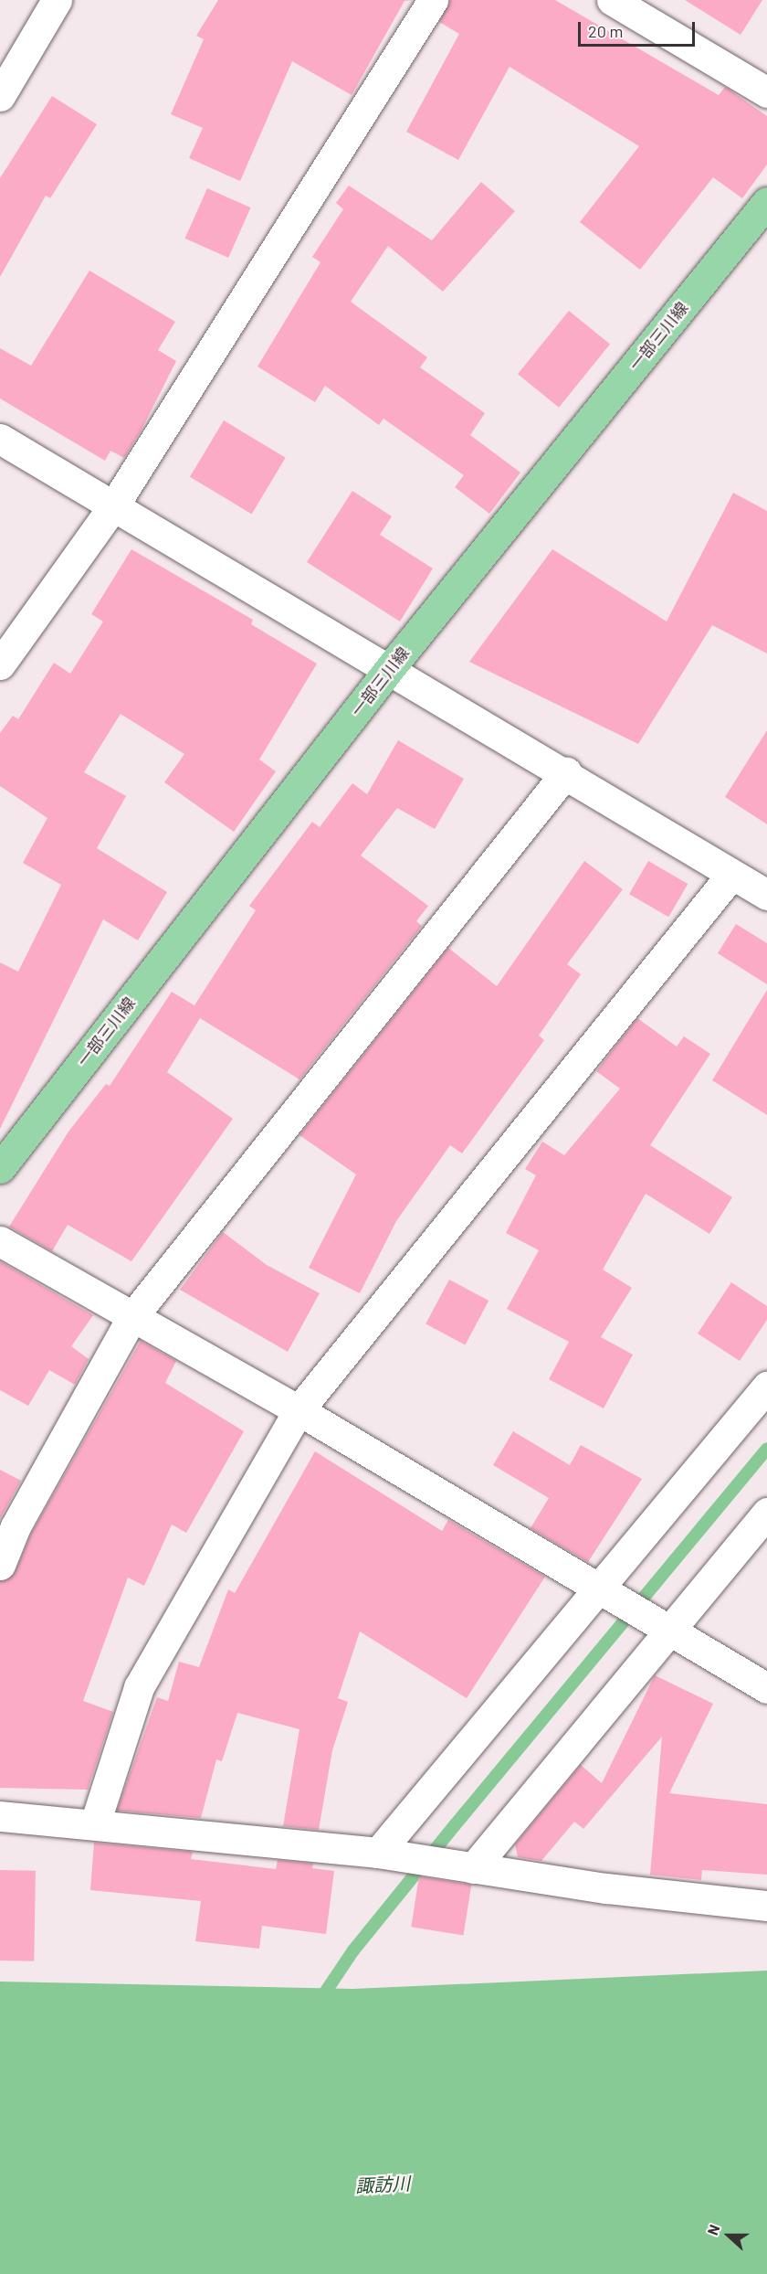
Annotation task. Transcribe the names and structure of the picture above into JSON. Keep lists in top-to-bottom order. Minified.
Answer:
{"streets":{"main road":["一部三川線"]},"water":["諏訪川"],"scale_bar":"20 m","north":"left"}
